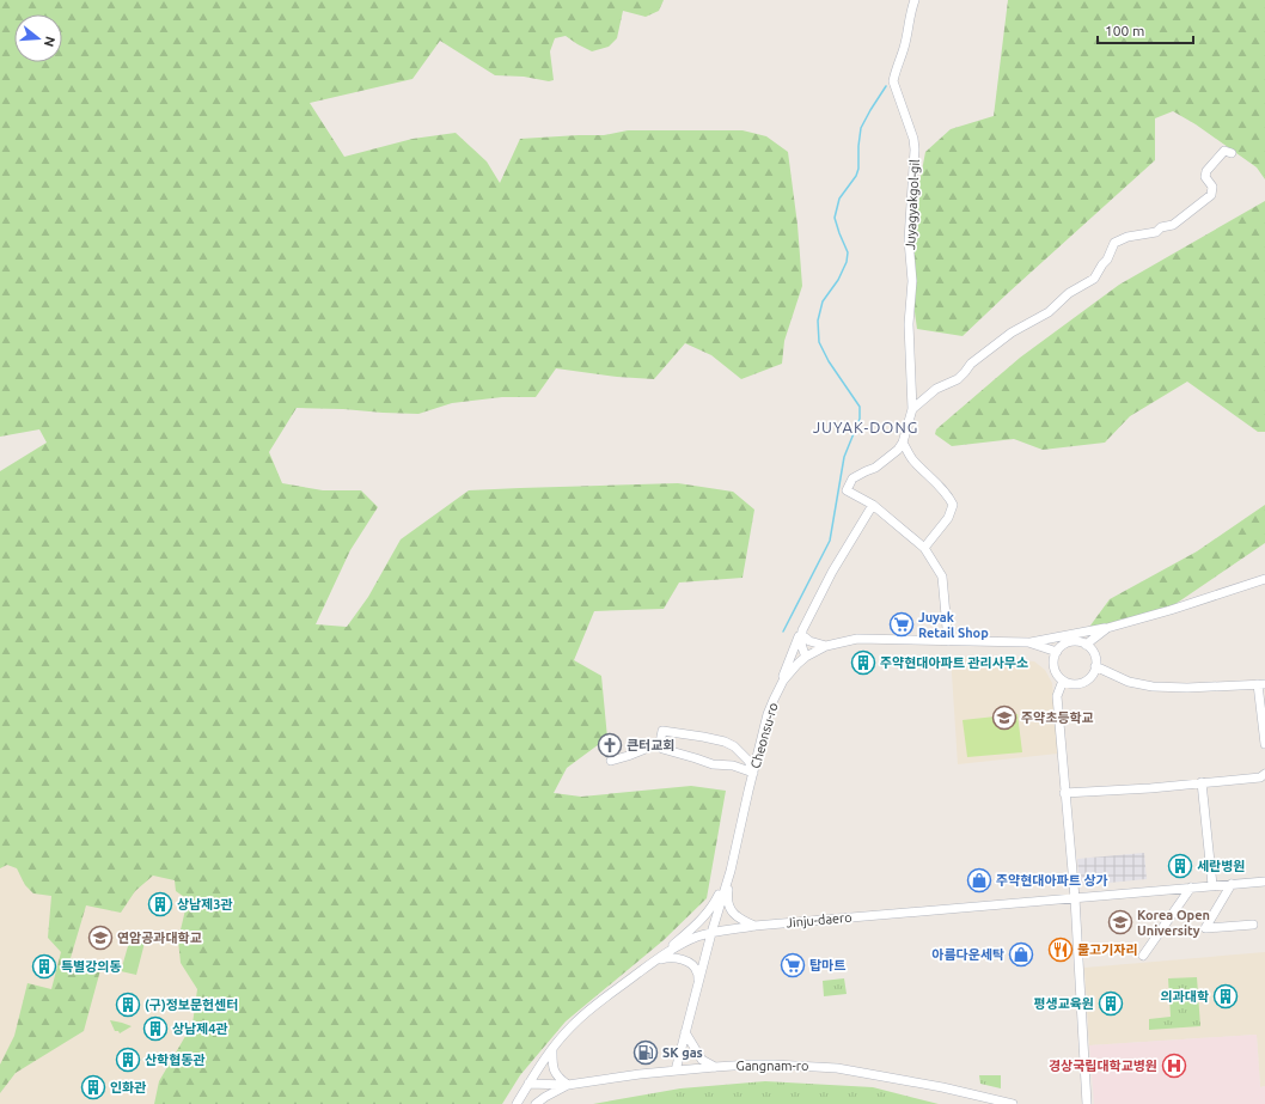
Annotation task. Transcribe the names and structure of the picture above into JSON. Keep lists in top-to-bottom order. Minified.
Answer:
{"streets":{"street":["Juyagyakgol-gil","Cheonsu-ro","Jinju-daero","Gangnam-ro"]},"crossings":[["Juyagyakgol-gil","Cheonsu-ro"],["Cheonsu-ro","Jinju-daero"],["Cheonsu-ro","Gangnam-ro"],["Jinju-daero","Gangnam-ro"]],"districts":["JUYAK-DONG"],"places":{"supermarket":["Juyak Retail Shop","탑마트"],"building":["주약현대아파트 관리사무소","세란병원","상남제3관","특별강의동","의과대학","평생교육원","(구)정보문헌센터","상남제4관","산학협동관","인화관"],"school or university":["주약초등학교","Korea Open University","연암공과대학교"],"church":["큰터교회"],"shop":["주약현대아파트 상가","아름다운세탁"],"restaurant":["물고기자리"],"fuel station":["SK gas"],"hospital":["경상국립대학교병원"]},"scale_bar":"100 m","north":"right"}
